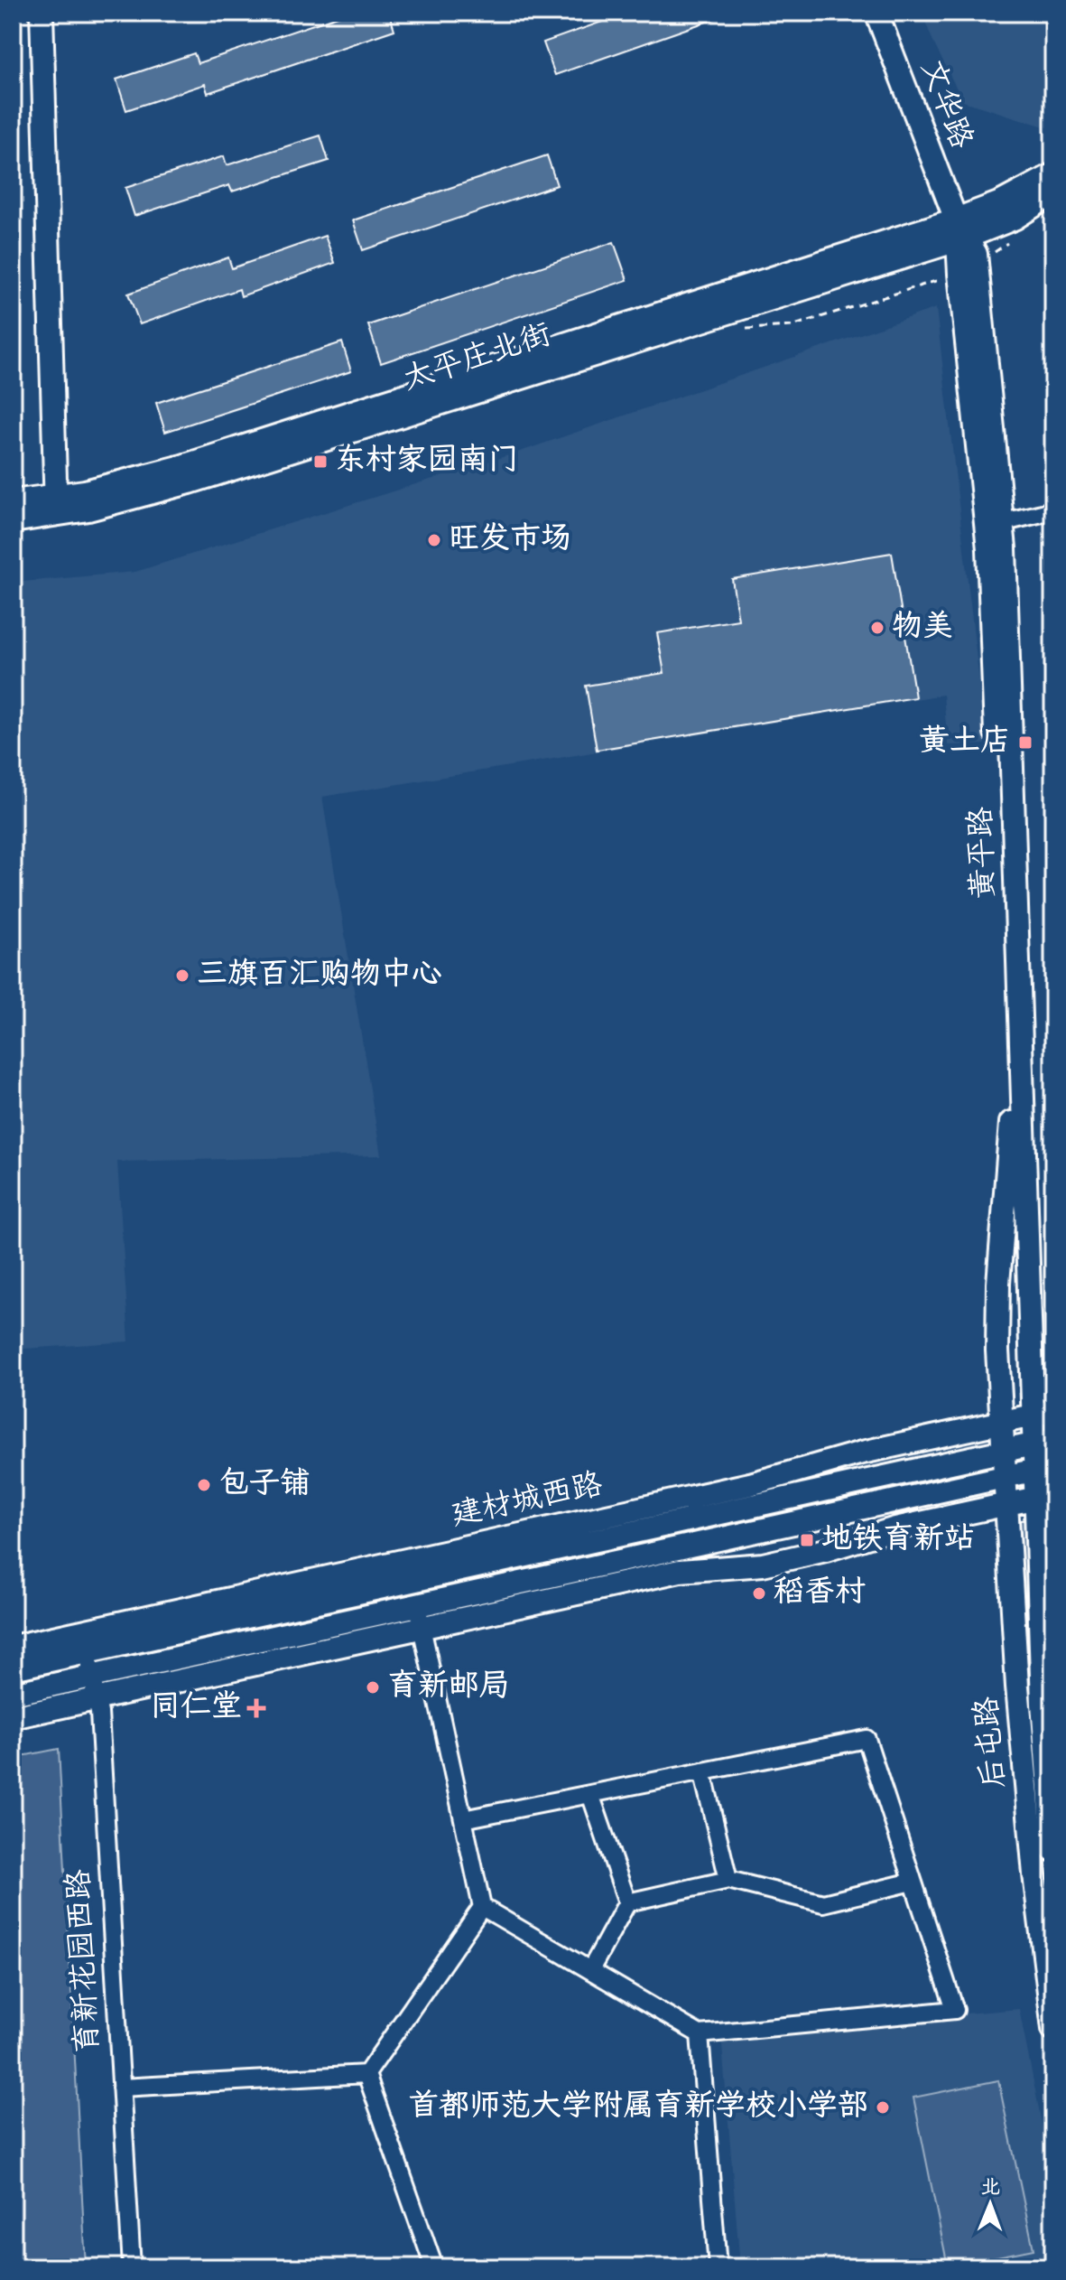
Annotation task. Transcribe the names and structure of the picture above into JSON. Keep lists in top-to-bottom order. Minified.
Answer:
{"streets":{"main road":["文华路","太平庄北街","黄平路","建材城西路","后屯路"],"street":["育新花园西路"]},"crossings":[["文华路","太平庄北街"],["文华路","黄平路"],["太平庄北街","黄平路"],["黄平路","建材城西路"],["黄平路","后屯路"],["建材城西路","后屯路"],["建材城西路","育新花园西路"]],"places":{"transit":["东村家园南门","黄土店","地铁育新站"],"other":["旺发市场","物美","三旗百汇购物中心","包子铺","稻香村","育新邮局","首都师范大学附属育新学校小学部"],"health":["同仁堂"]},"north":"top"}
